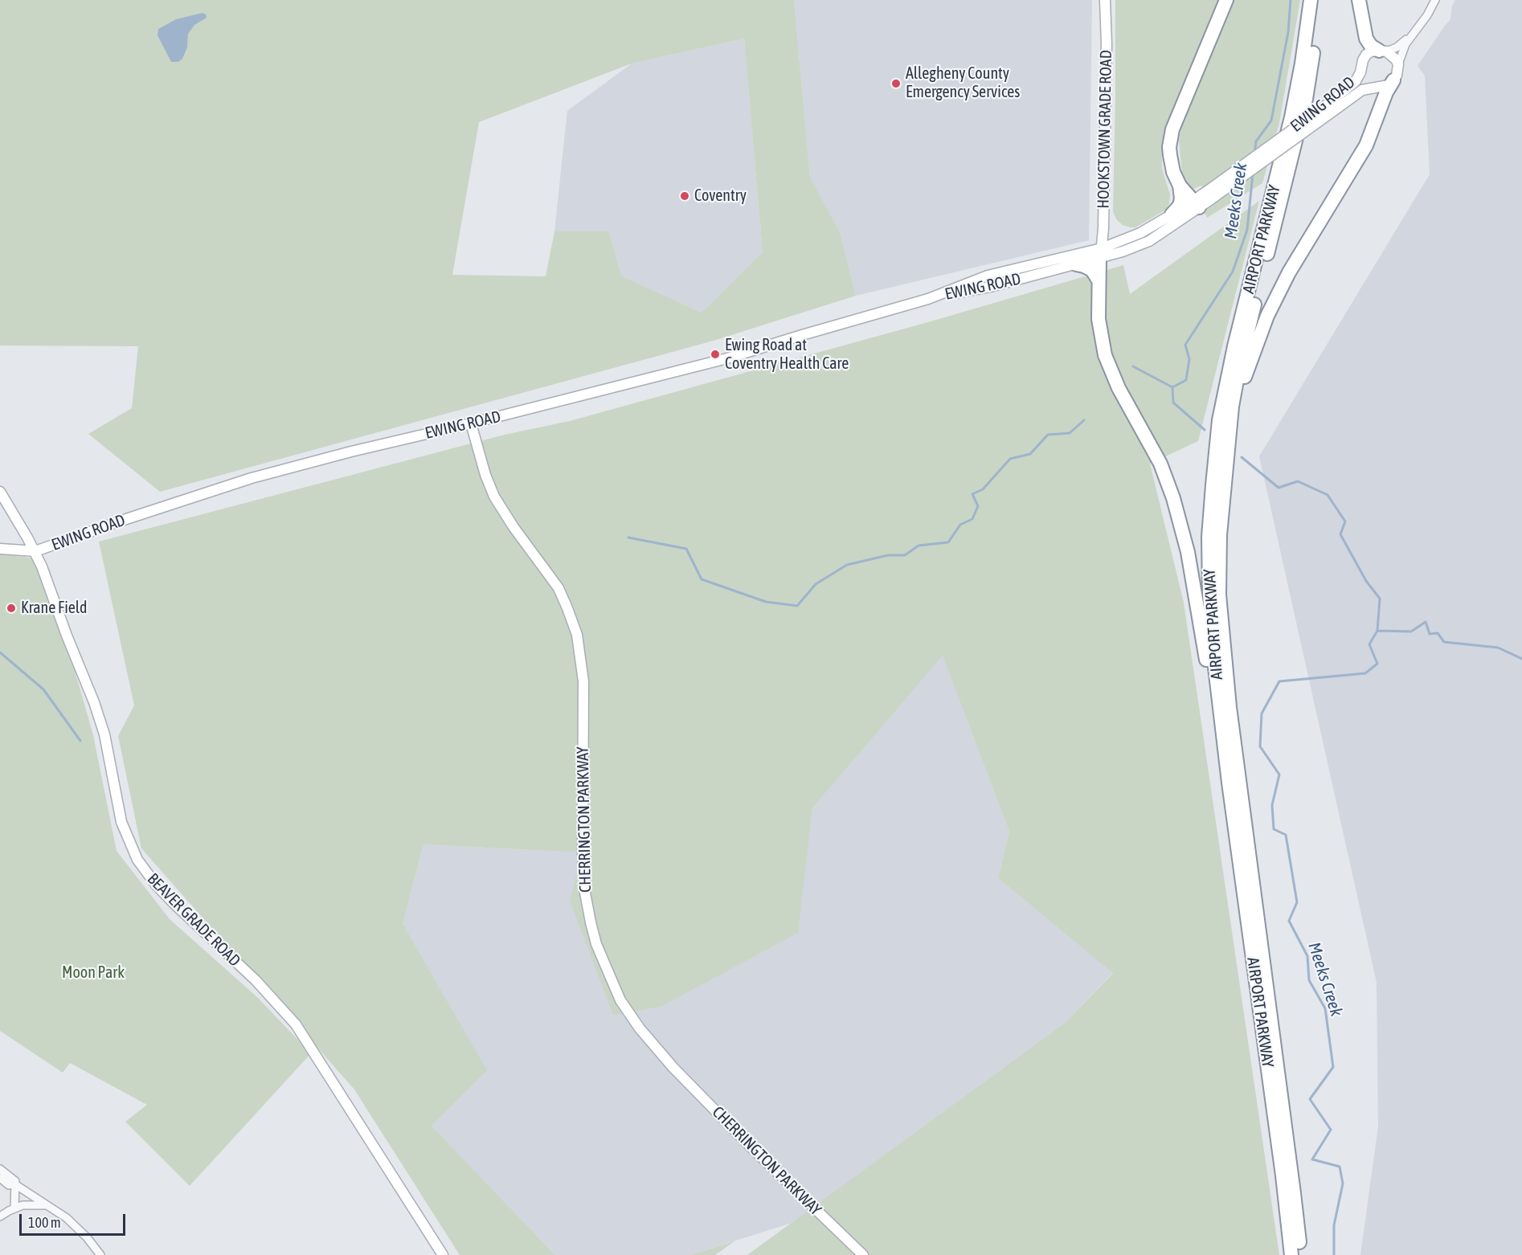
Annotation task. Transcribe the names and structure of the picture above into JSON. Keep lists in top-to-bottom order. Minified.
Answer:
{"streets":{"highway":["AIRPORT PARKWAY"],"street":["EWING ROAD","HOOKSTOWN GRADE ROAD","CHERRINGTON PARKWAY","BEAVER GRADE ROAD"]},"crossings":[["EWING ROAD","HOOKSTOWN GRADE ROAD"],["EWING ROAD","CHERRINGTON PARKWAY"],["EWING ROAD","BEAVER GRADE ROAD"]],"water":["Meeks Creek"],"parks":["Moon Park"],"places":["Allegheny County Emergency Services","Coventry","Ewing Road at Coventry Health Care","Krane Field"],"scale_bar":"100 m"}
